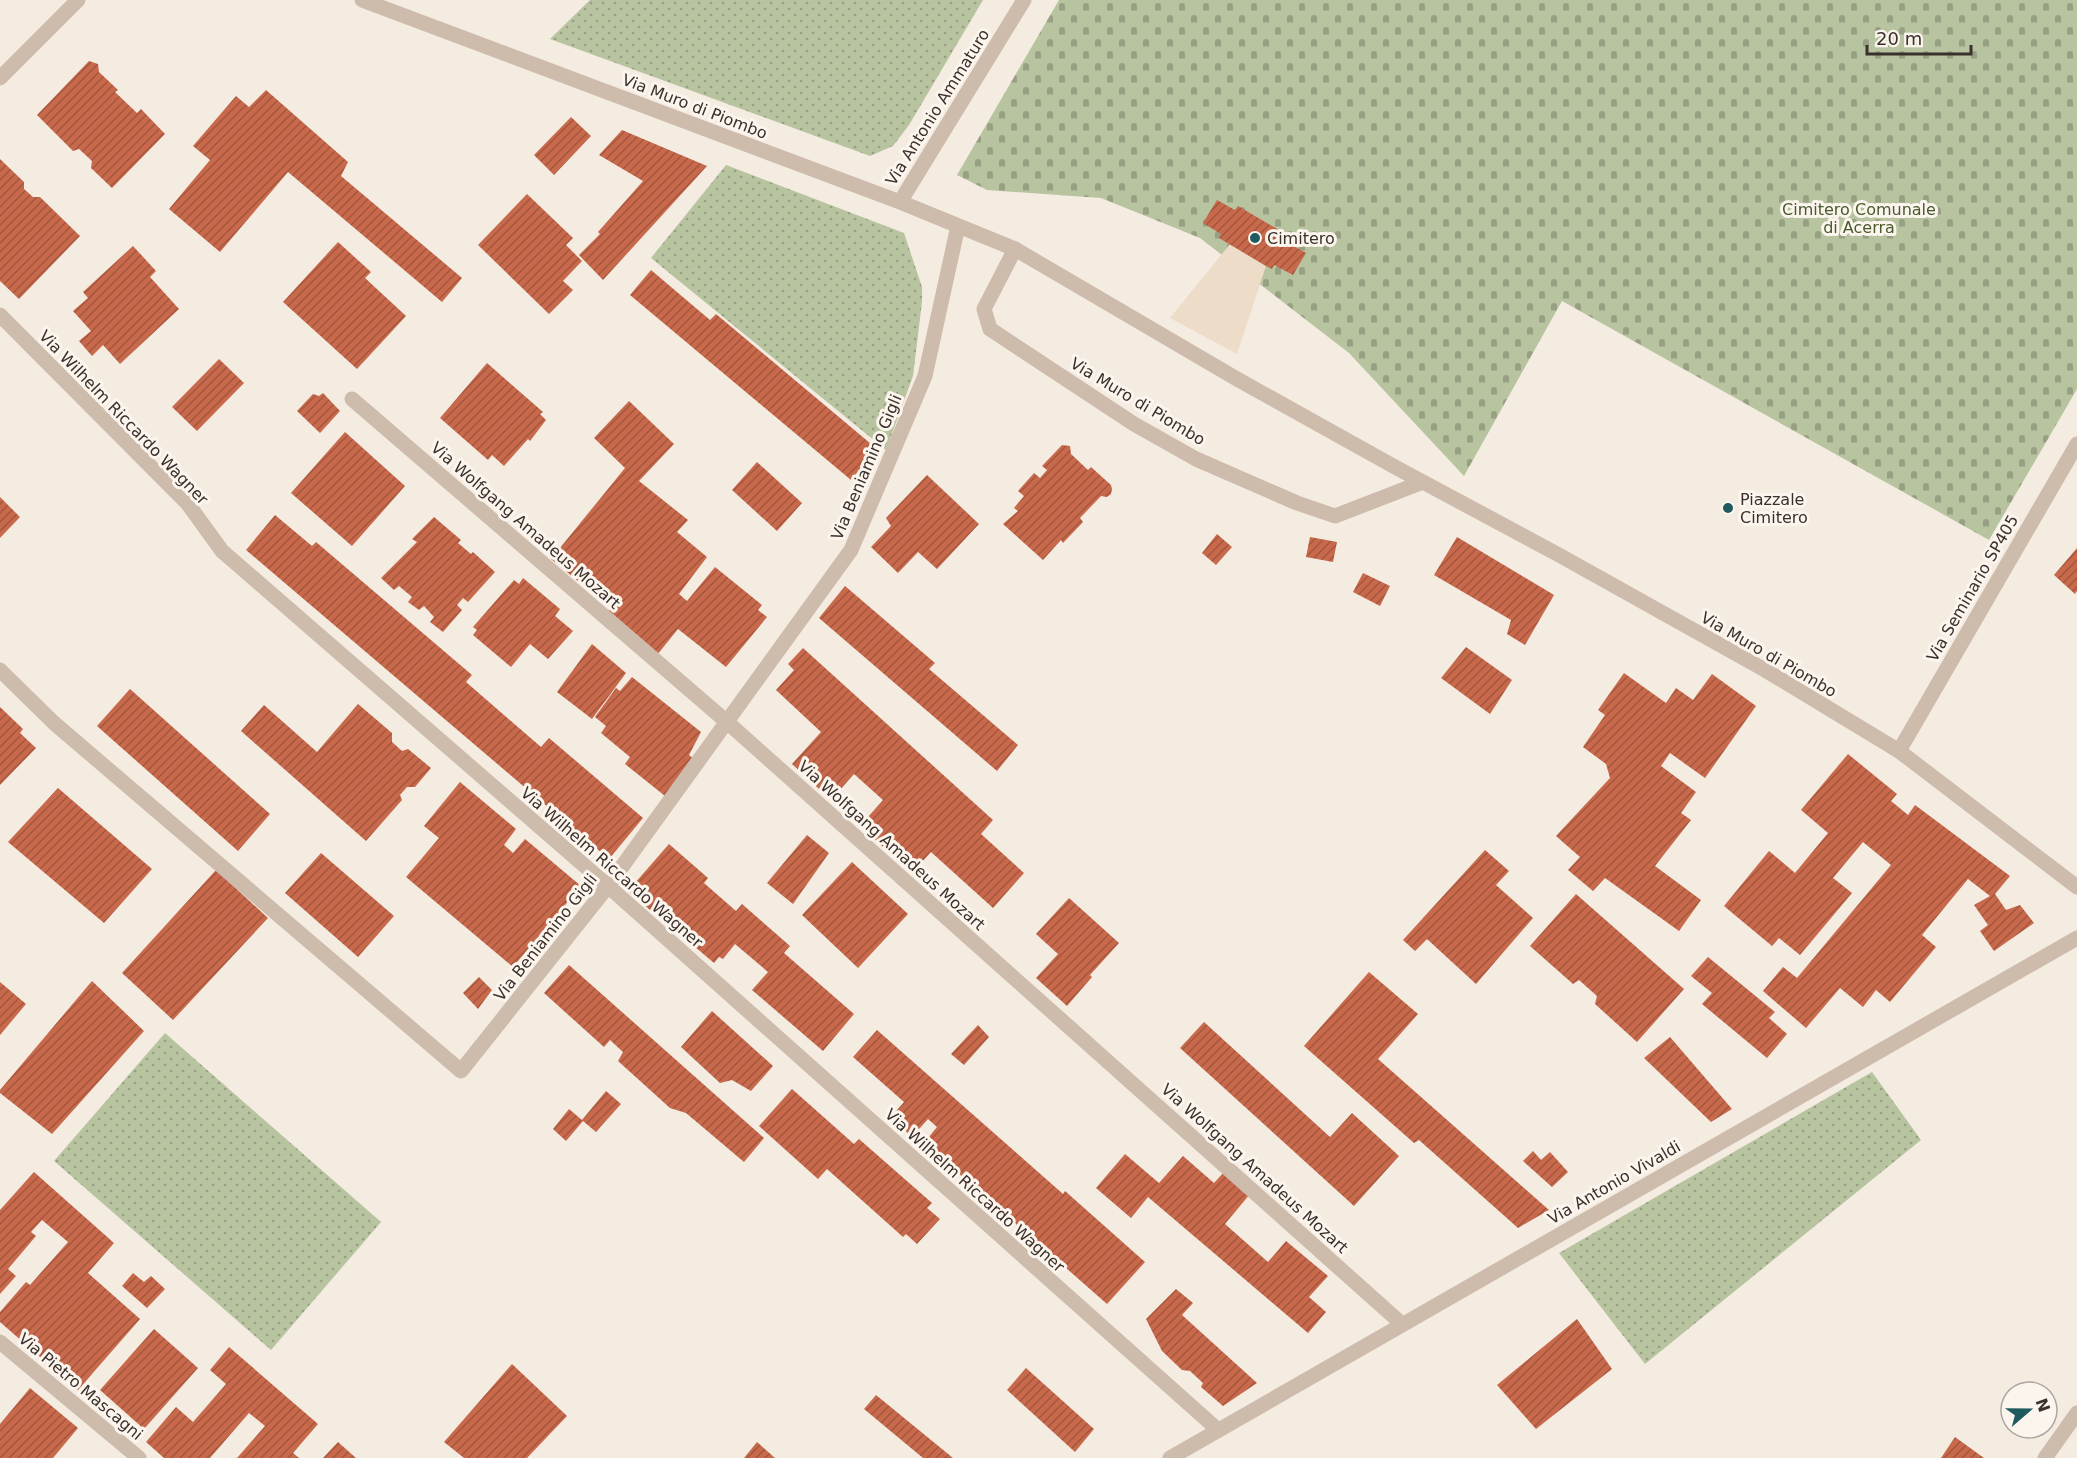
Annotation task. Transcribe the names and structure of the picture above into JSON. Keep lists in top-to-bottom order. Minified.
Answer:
{"streets":{"street":["Via Muro di Piombo","Via Antonio Ammaturo","Via Wilhelm Riccardo Wagner","Via Beniamino Gigli","Via Wolfgang Amadeus Mozart","Via Seminario SP405","Via Antonio Vivaldi","Via Pietro Mascagni"]},"crossings":[["Via Muro di Piombo","Via Antonio Ammaturo"],["Via Muro di Piombo","Via Beniamino Gigli"],["Via Muro di Piombo","Via Seminario SP405"],["Via Wilhelm Riccardo Wagner","Via Beniamino Gigli"],["Via Wilhelm Riccardo Wagner","Via Antonio Vivaldi"],["Via Beniamino Gigli","Via Wolfgang Amadeus Mozart"],["Via Wolfgang Amadeus Mozart","Via Antonio Vivaldi"]],"parks":["Cimitero Comunale di Acerra"],"places":["Cimitero","Piazzale Cimitero"],"scale_bar":"20 m","north":"right"}
